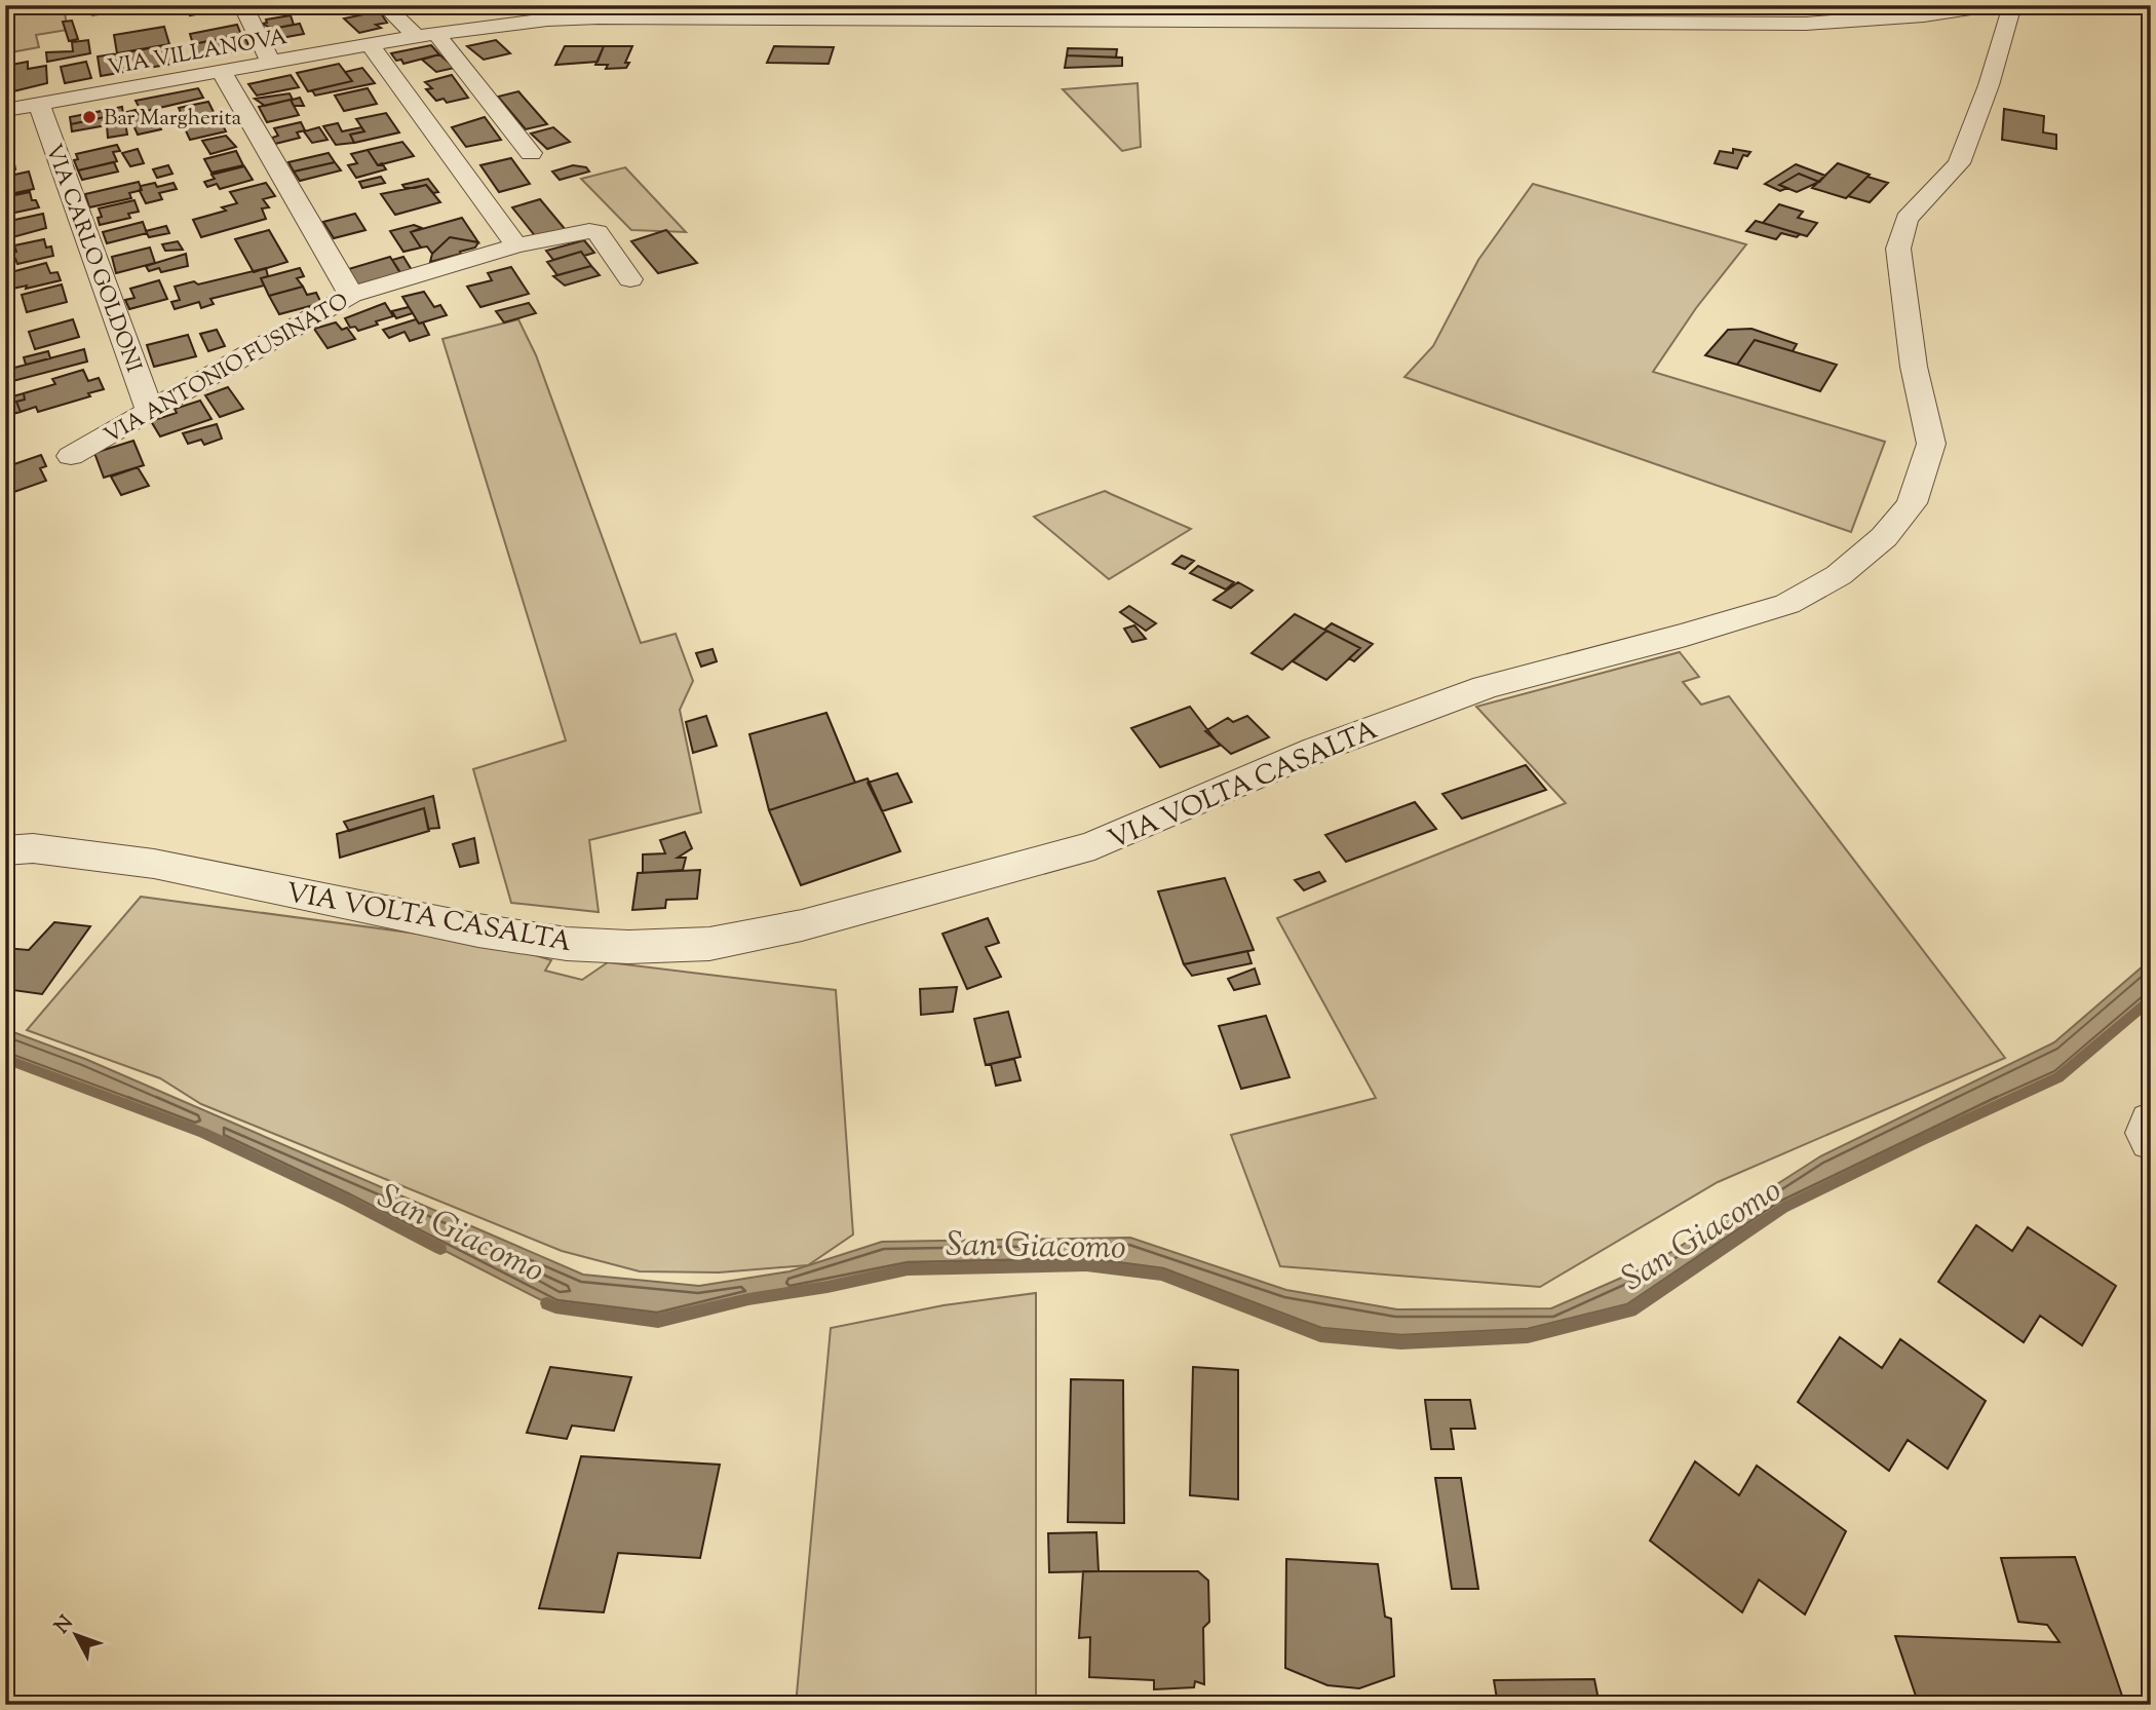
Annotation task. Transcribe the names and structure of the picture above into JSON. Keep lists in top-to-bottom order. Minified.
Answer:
{"streets":{"street":["VIA VILLANOVA","VIA CARLO GOLDONI","VIA ANTONIO FUSINATO","VIA VOLTA CASALTA"]},"crossings":[["VIA VILLANOVA","VIA CARLO GOLDONI"],["VIA CARLO GOLDONI","VIA ANTONIO FUSINATO"]],"water":["San Giacomo"],"places":["Bar Margherita"],"north":"top left"}
